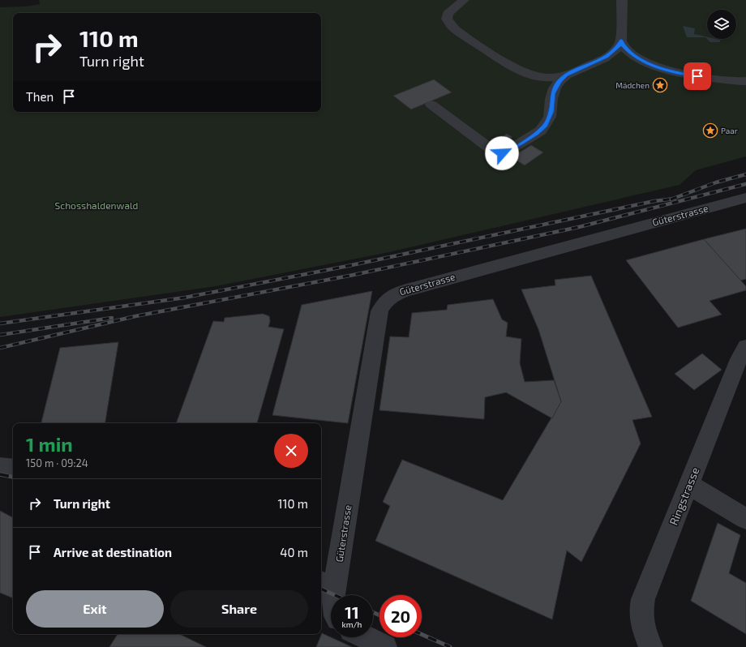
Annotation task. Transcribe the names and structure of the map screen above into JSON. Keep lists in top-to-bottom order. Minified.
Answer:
{"streets":{"street":["Güterstrasse","Ringstrasse"]},"parks":["Schosshaldenwald"],"places":{"place":["Mädchen","Paar"]},"page":{"turn":["110 m","Turn right"],"then":"Then","heading":["1 min","150 m · 09:24"],"list":[{"name":"Turn right","value":"110 m"},{"name":"Arrive at destination","value":"40 m"}],"buttons":["Exit","Share"],"speed":"11 km/h","limit":"20"}}
